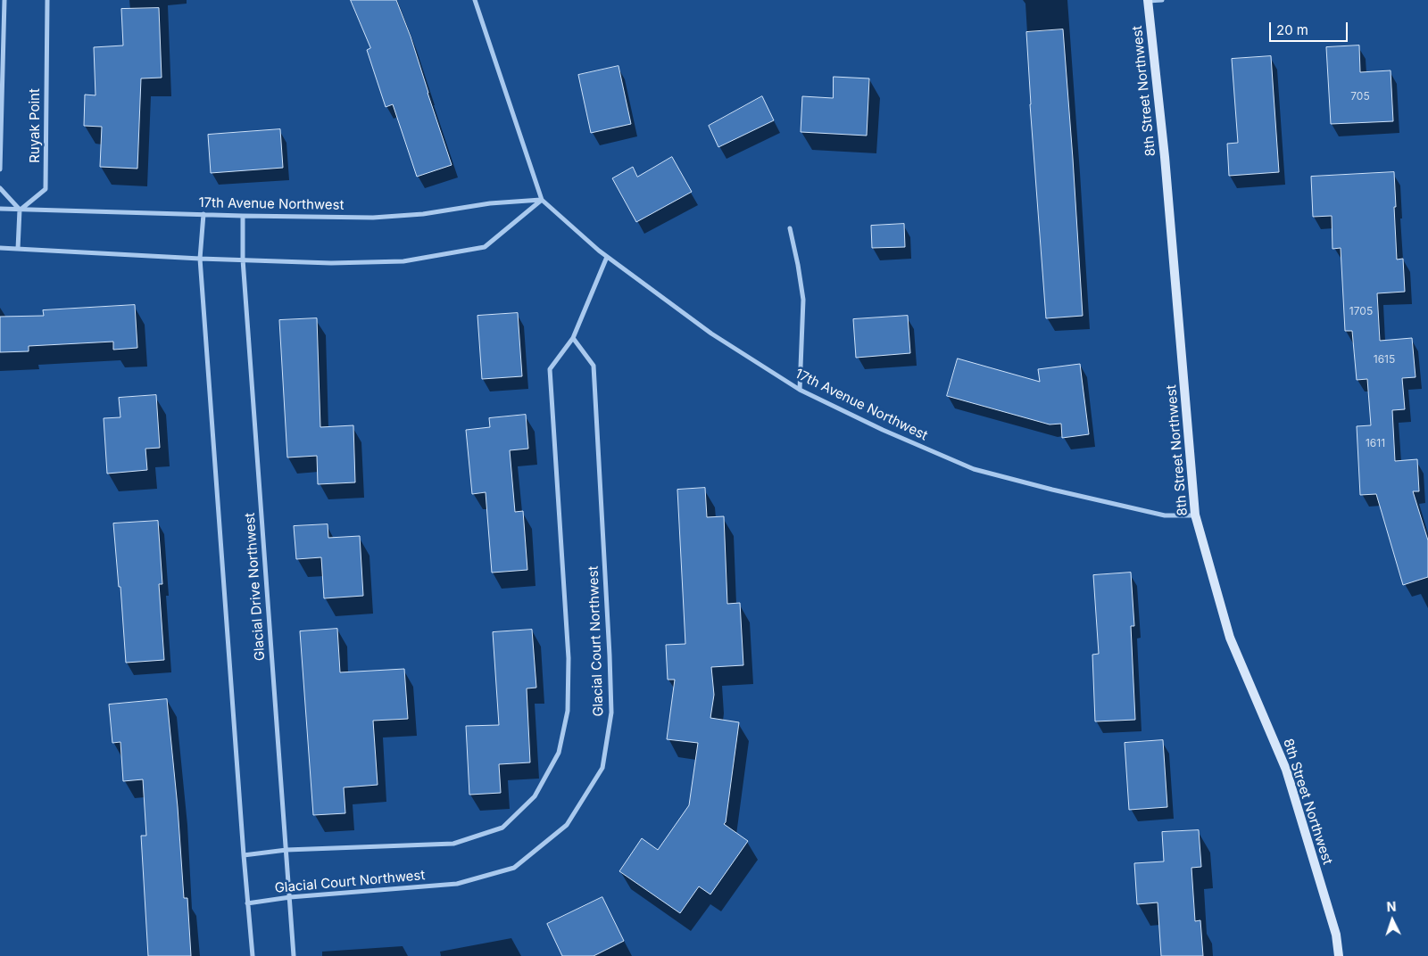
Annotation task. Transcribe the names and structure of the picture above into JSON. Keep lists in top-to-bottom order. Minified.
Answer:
{"streets":{"street":["8th Street Northwest","Ruyak Point","17th Avenue Northwest","Glacial Drive Northwest","Glacial Court Northwest"]},"crossings":[["8th Street Northwest","17th Avenue Northwest"],["Ruyak Point","17th Avenue Northwest"],["17th Avenue Northwest","Glacial Drive Northwest"],["Glacial Drive Northwest","Glacial Court Northwest"]],"house_numbers":["705","1705","1615","1611"],"scale_bar":"20 m","north":"top"}
